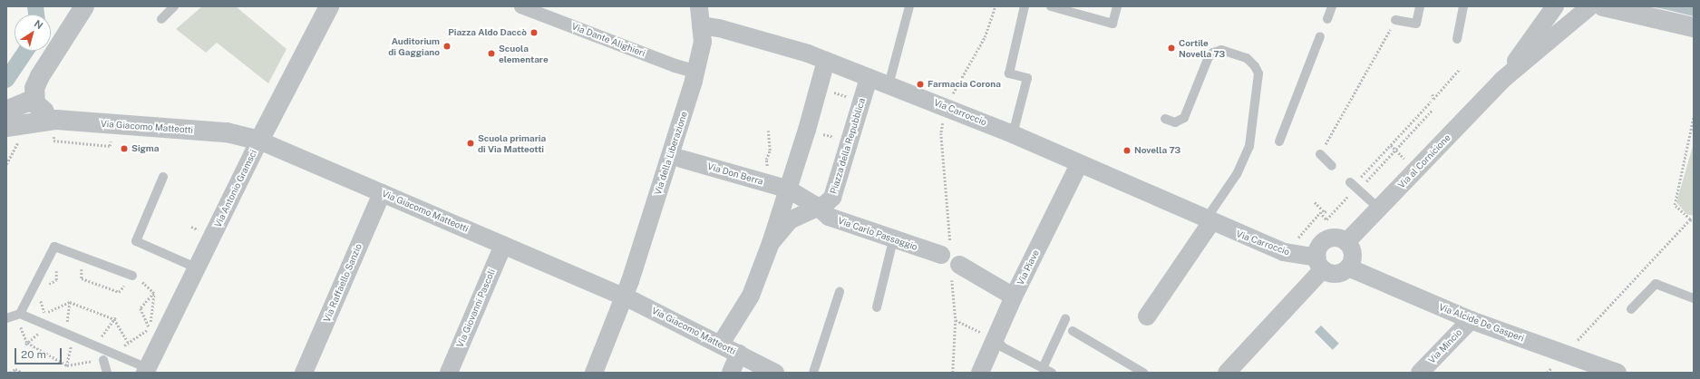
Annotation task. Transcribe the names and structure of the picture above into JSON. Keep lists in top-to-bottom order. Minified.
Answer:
{"streets":{"street":["Via Dante Alighieri","Via Carroccio","Via Giacomo Matteotti","Piazza della Repubblica","Via della Liberazione","Via al Cornicione","Via Don Berra","Via Antonio Gramsci","Via Carlo Passaggio","Via Piave","Via Raffaello Sanzio","Via Giovanni Pascoli","Via Alcide De Gasperi","Via Mincio"]},"crossings":[["Via Dante Alighieri","Via della Liberazione"],["Via Carroccio","Piazza della Repubblica"],["Via Carroccio","Via della Liberazione"],["Via Carroccio","Via al Cornicione"],["Via Carroccio","Via Piave"],["Via Carroccio","Via Alcide De Gasperi"],["Via Giacomo Matteotti","Piazza della Repubblica"],["Via Giacomo Matteotti","Via della Liberazione"],["Via Giacomo Matteotti","Via Antonio Gramsci"],["Via Giacomo Matteotti","Via Raffaello Sanzio"],["Via Giacomo Matteotti","Via Giovanni Pascoli"],["Piazza della Repubblica","Via Don Berra"],["Piazza della Repubblica","Via Carlo Passaggio"],["Via al Cornicione","Via Alcide De Gasperi"],["Via Alcide De Gasperi","Via Mincio"]],"places":["Piazza Aldo Daccò","Auditorium di Gaggiano","Cortile Novella 73","Scuola elementare","Farmacia Corona","Scuola primaria di Via Matteotti","Sigma","Novella 73"],"scale_bar":"20 m","north":"top right"}
